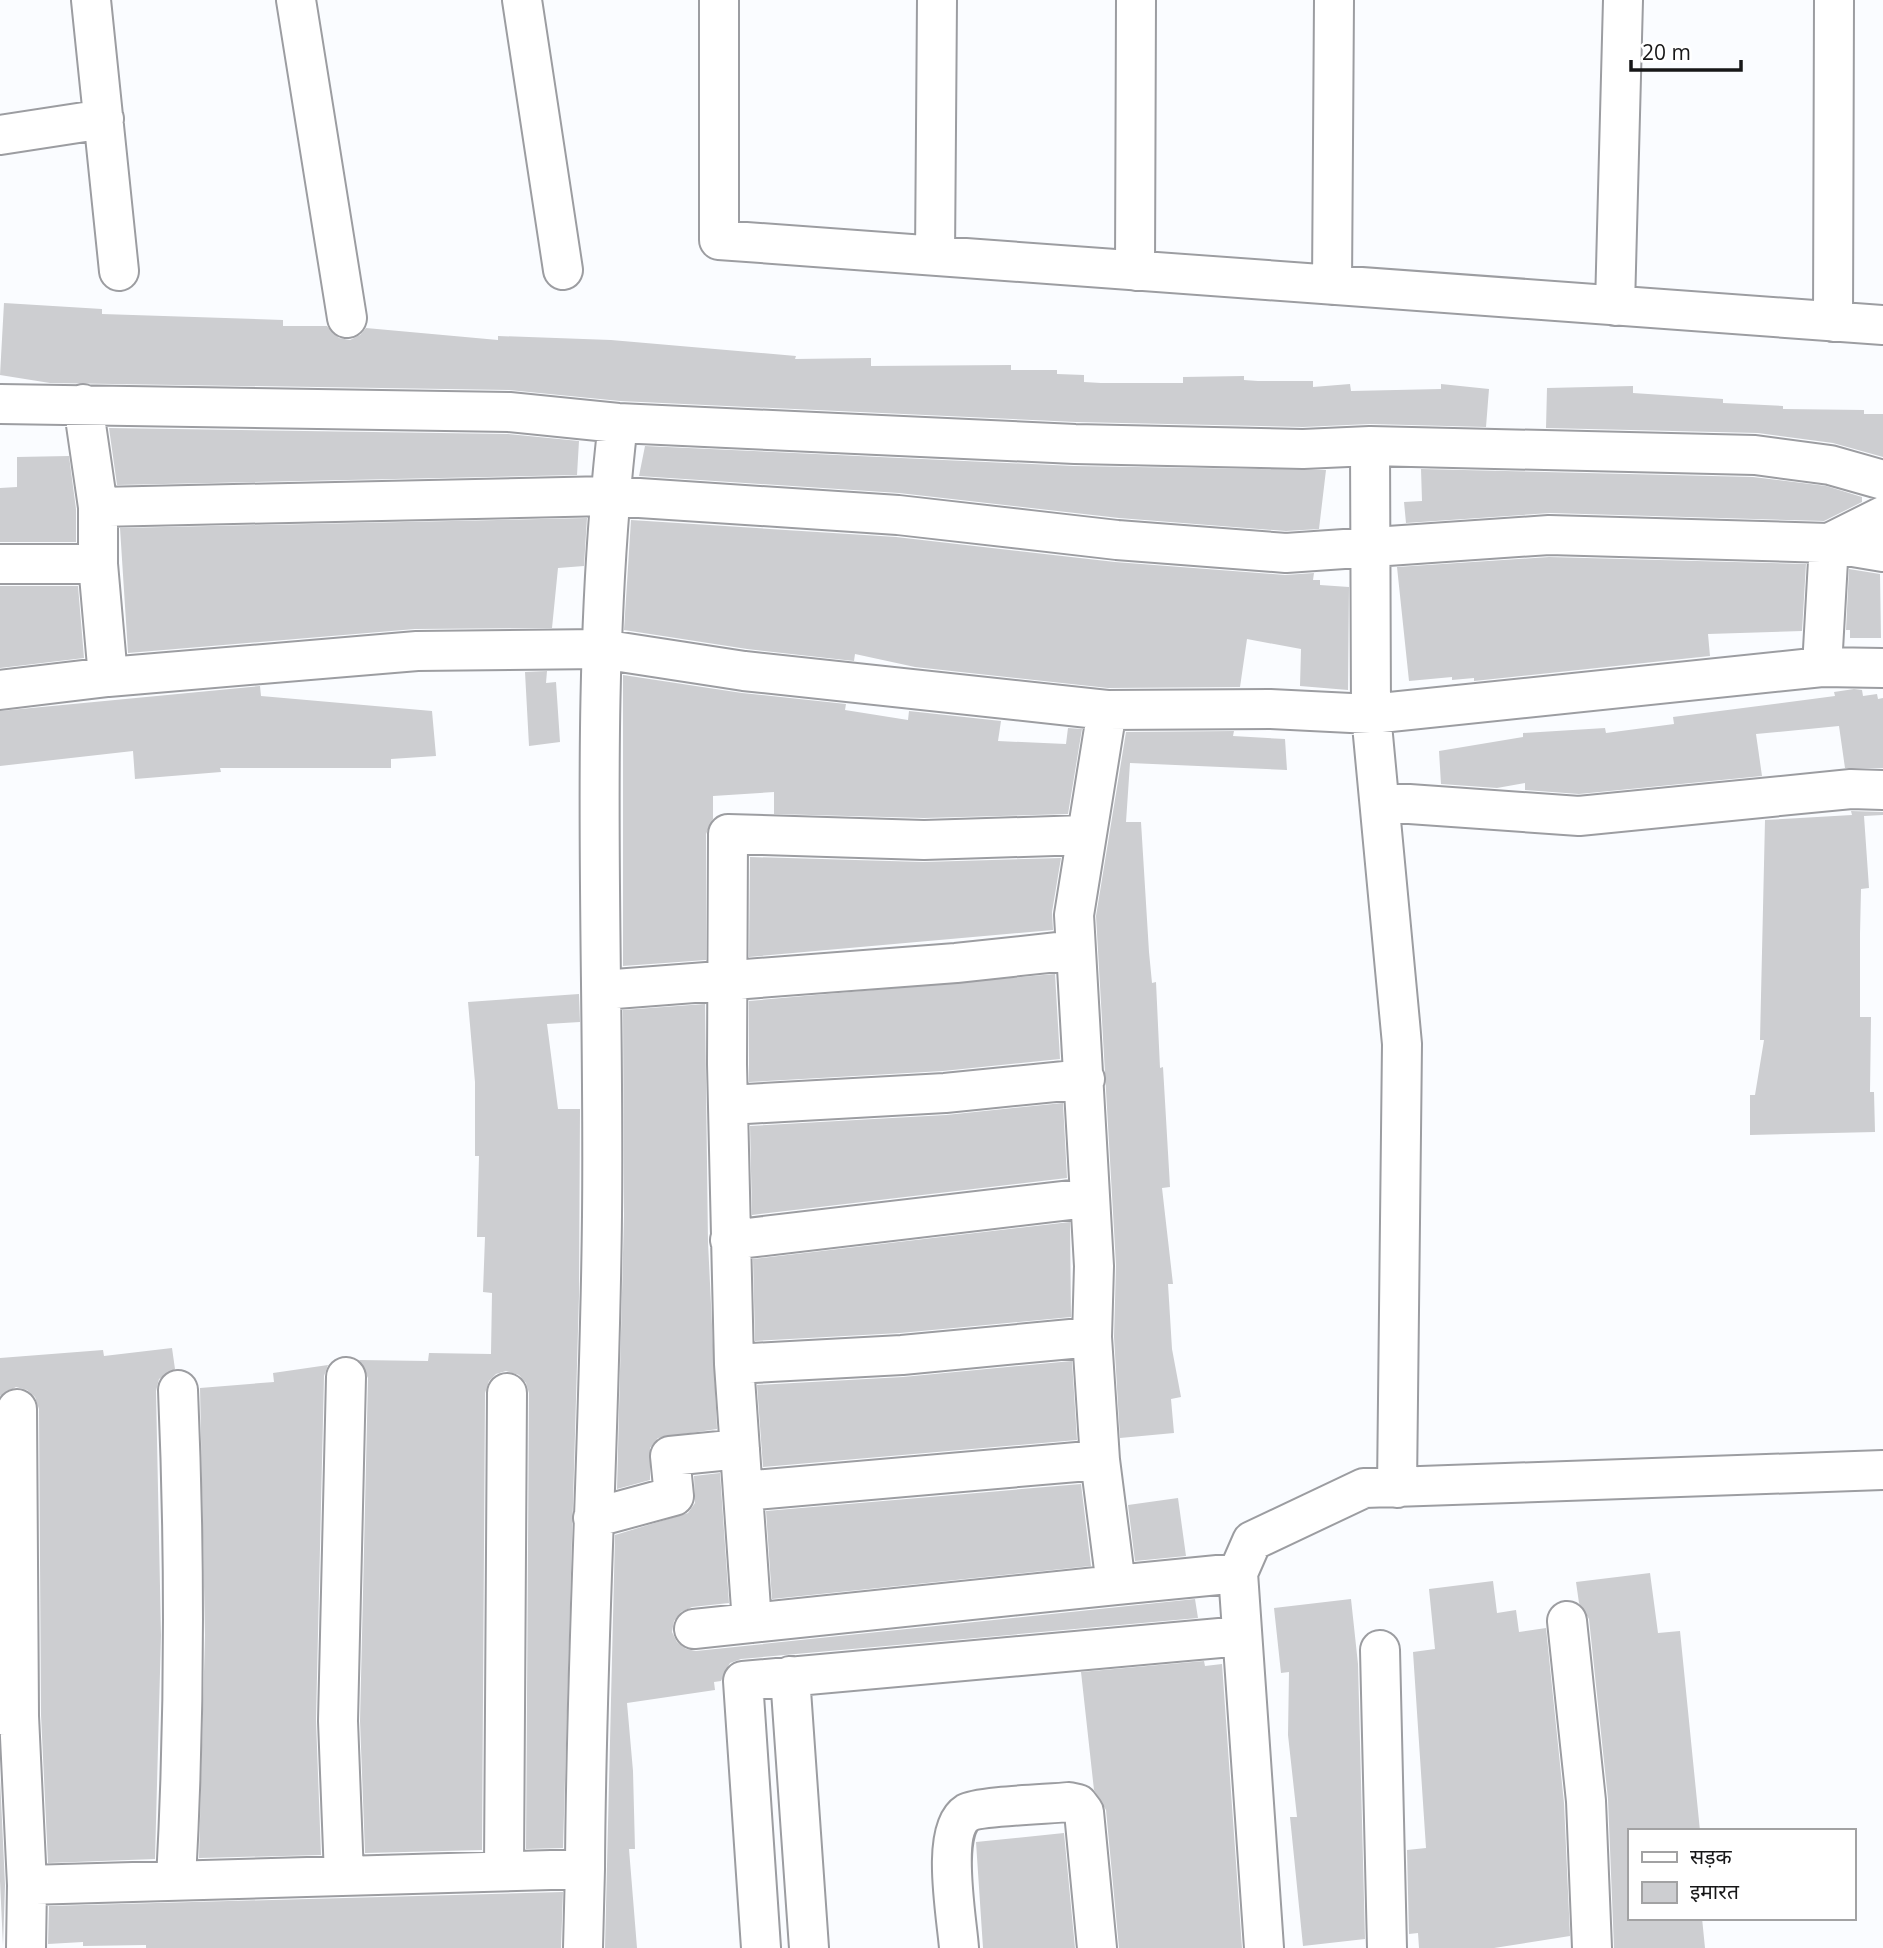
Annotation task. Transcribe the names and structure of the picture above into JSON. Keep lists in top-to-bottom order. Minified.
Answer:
{"legend":["सड़क","इमारत"],"scale_bar":"20 m"}
